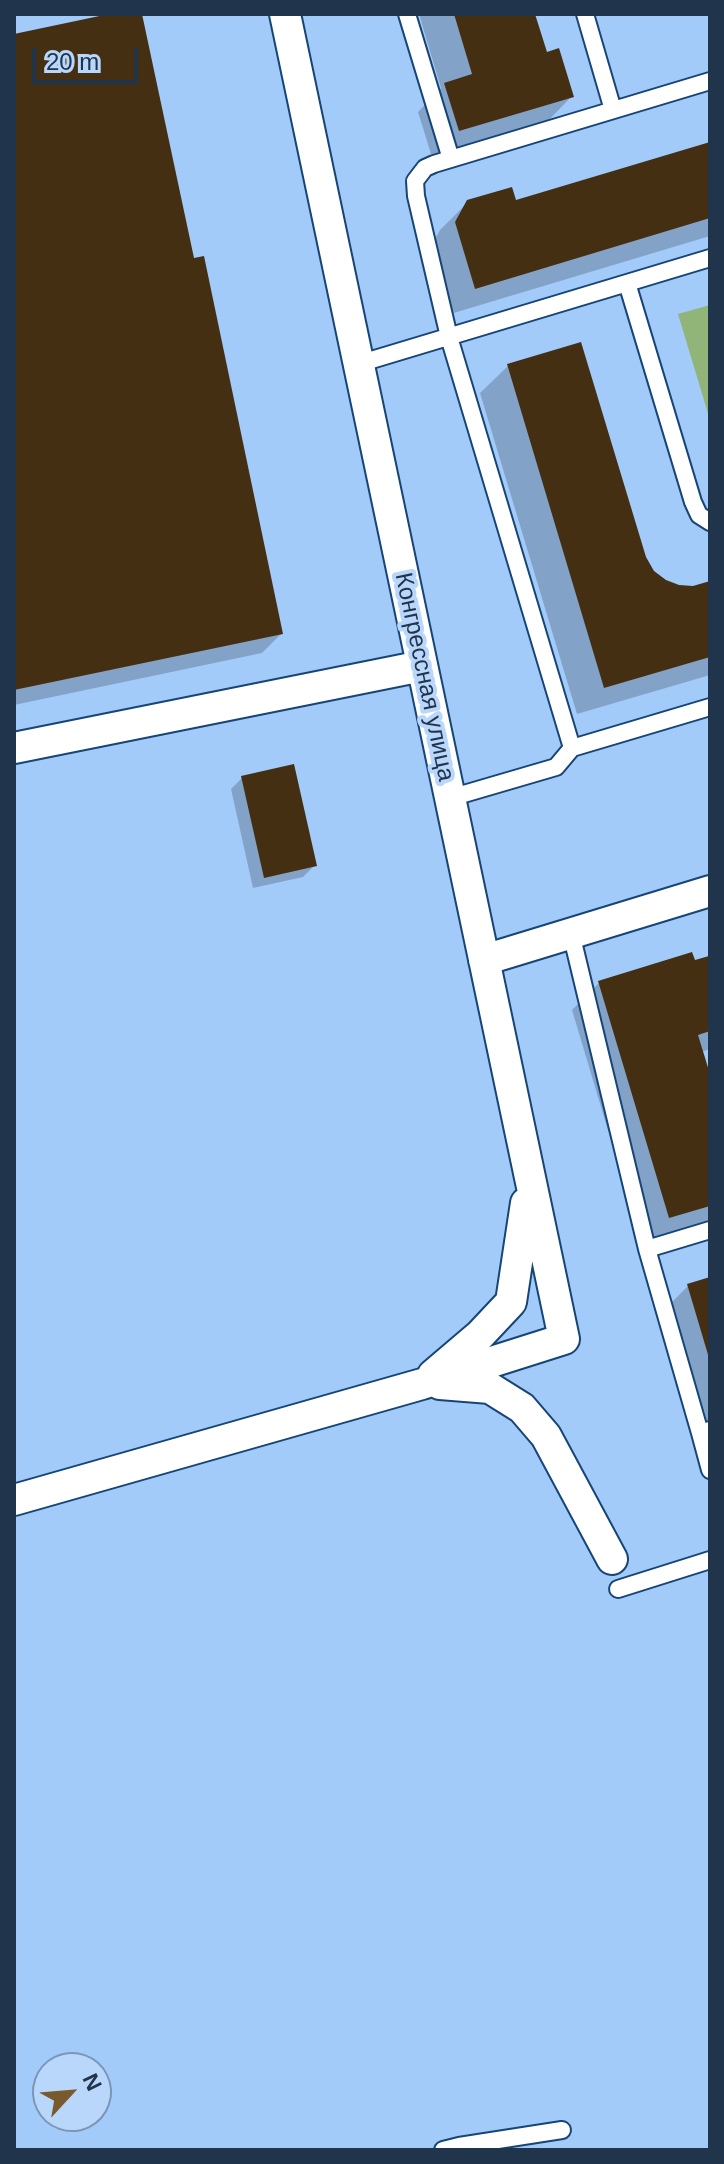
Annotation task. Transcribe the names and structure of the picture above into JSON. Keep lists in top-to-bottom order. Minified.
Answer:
{"streets":{"street":["Конгрессная улица"]},"scale_bar":"20 m","north":"top right"}
